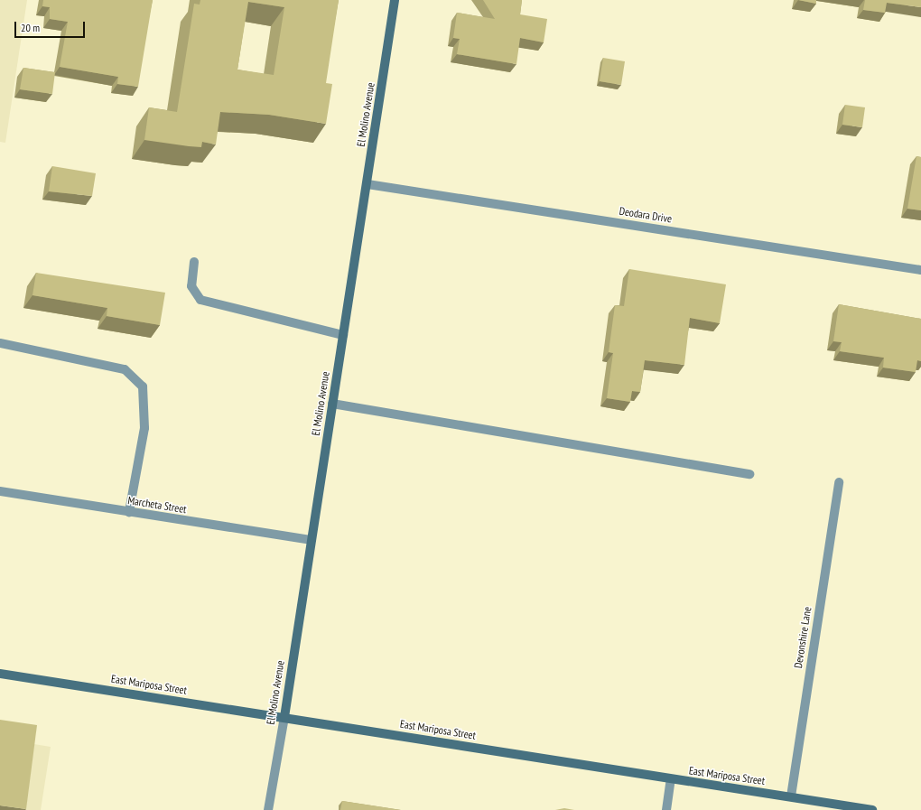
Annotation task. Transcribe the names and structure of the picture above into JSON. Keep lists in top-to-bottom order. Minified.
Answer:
{"streets":{"street":["El Molino Avenue","Deodara Drive","Marcheta Street","Devonshire Lane","East Mariposa Street"]},"crossings":[["El Molino Avenue","Deodara Drive"],["El Molino Avenue","Marcheta Street"],["El Molino Avenue","East Mariposa Street"],["Devonshire Lane","East Mariposa Street"]],"scale_bar":"20 m"}
